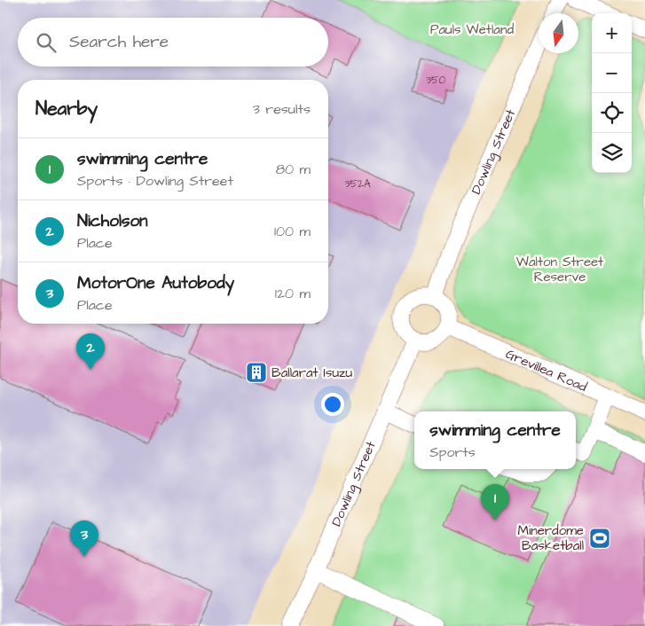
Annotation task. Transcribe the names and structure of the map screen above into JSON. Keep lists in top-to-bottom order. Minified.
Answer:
{"streets":{"street":["Dowling Street","Grevillea Road"]},"crossings":[["Dowling Street","Grevillea Road"]],"parks":["Pauls Wetland","Walton Street Reserve"],"places":{"building":["Ballarat Isuzu"],"sports":["Minerdome Basketball"]},"house_numbers":["350","352A"],"north":"bottom","page":{"map_buttons":["+","−"],"search":"Search here","heading":["Nearby","3 results"],"list":[{"mark":"1","name":"swimming centre","note":"Sports · Dowling Street","value":"80 m"},{"mark":"2","name":"Nicholson","note":"Place","value":"100 m"},{"mark":"3","name":"MotorOne Autobody","note":"Place","value":"120 m"}],"pins":["2","1","3"],"popup":["swimming centre","Sports"]}}
